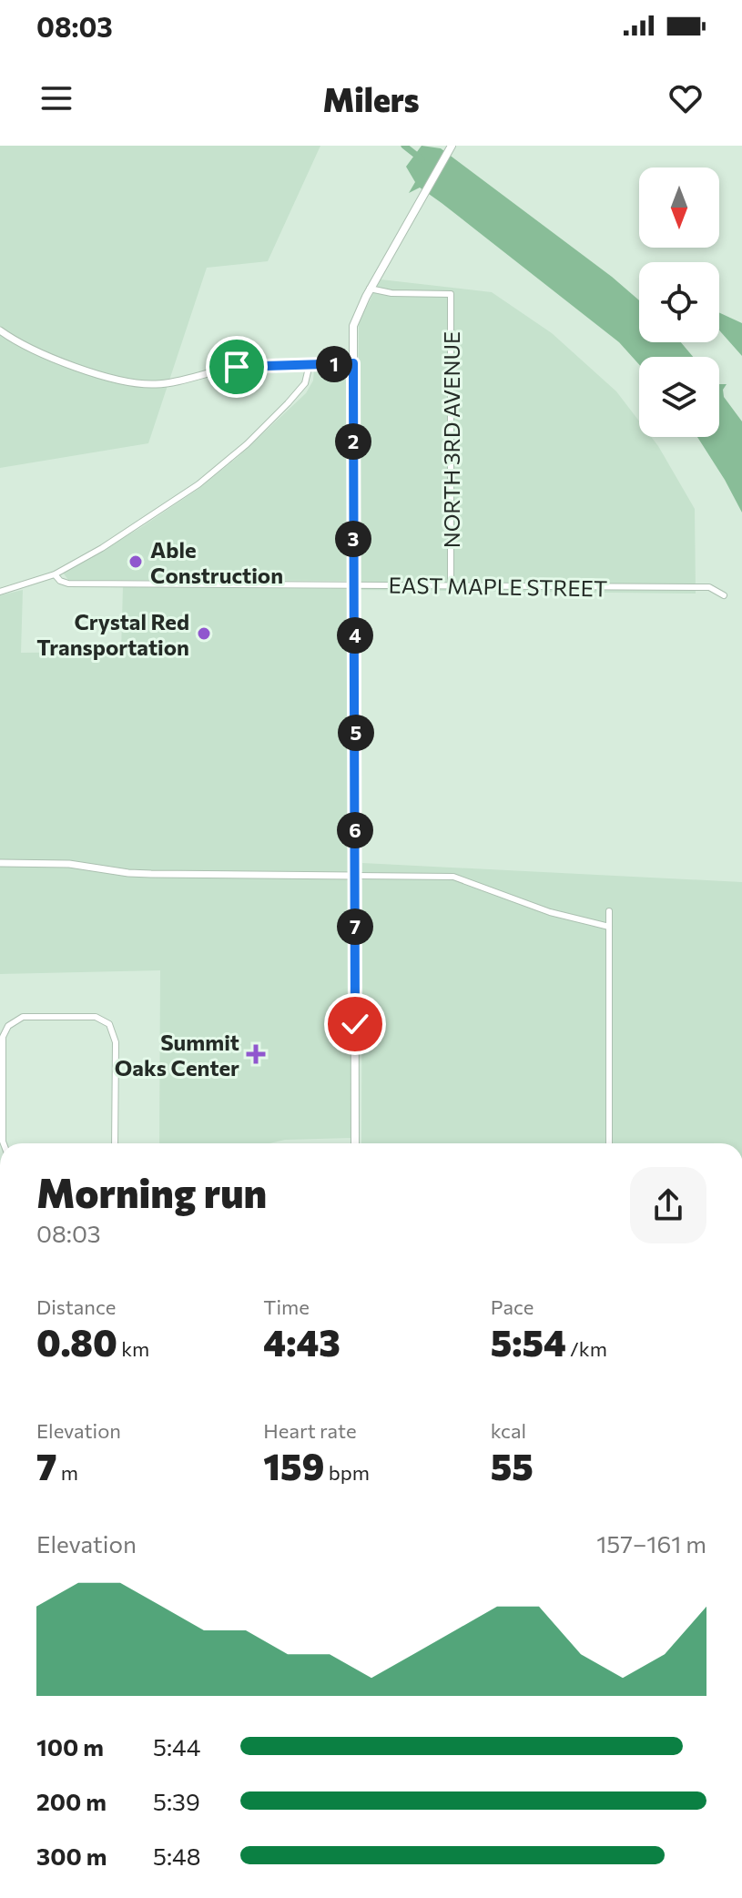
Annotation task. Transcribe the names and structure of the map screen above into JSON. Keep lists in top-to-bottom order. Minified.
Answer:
{"streets":{"street":["NORTH 3RD AVENUE","EAST MAPLE STREET"]},"crossings":[["NORTH 3RD AVENUE","EAST MAPLE STREET"]],"places":{"other":["Able Construction","Crystal Red Transportation"],"health":["Summit Oaks Center"]},"north":"bottom","page":{"status":"08:03","header":"Milers","pins":["1","2","3","4","5","6","7"],"heading":["Morning run","08:03"],"stats":[["Distance","0.80 km"],["Time","4:43"],["Pace","5:54 /km"],["Elevation","7 m"],["Heart rate","159 bpm"],["kcal","55"]],"chart":["Elevation","157–161 m"],"list":[{"name":"100 m","note":"5:44"},{"name":"200 m","note":"5:39"},{"name":"300 m","note":"5:48"}]}}
